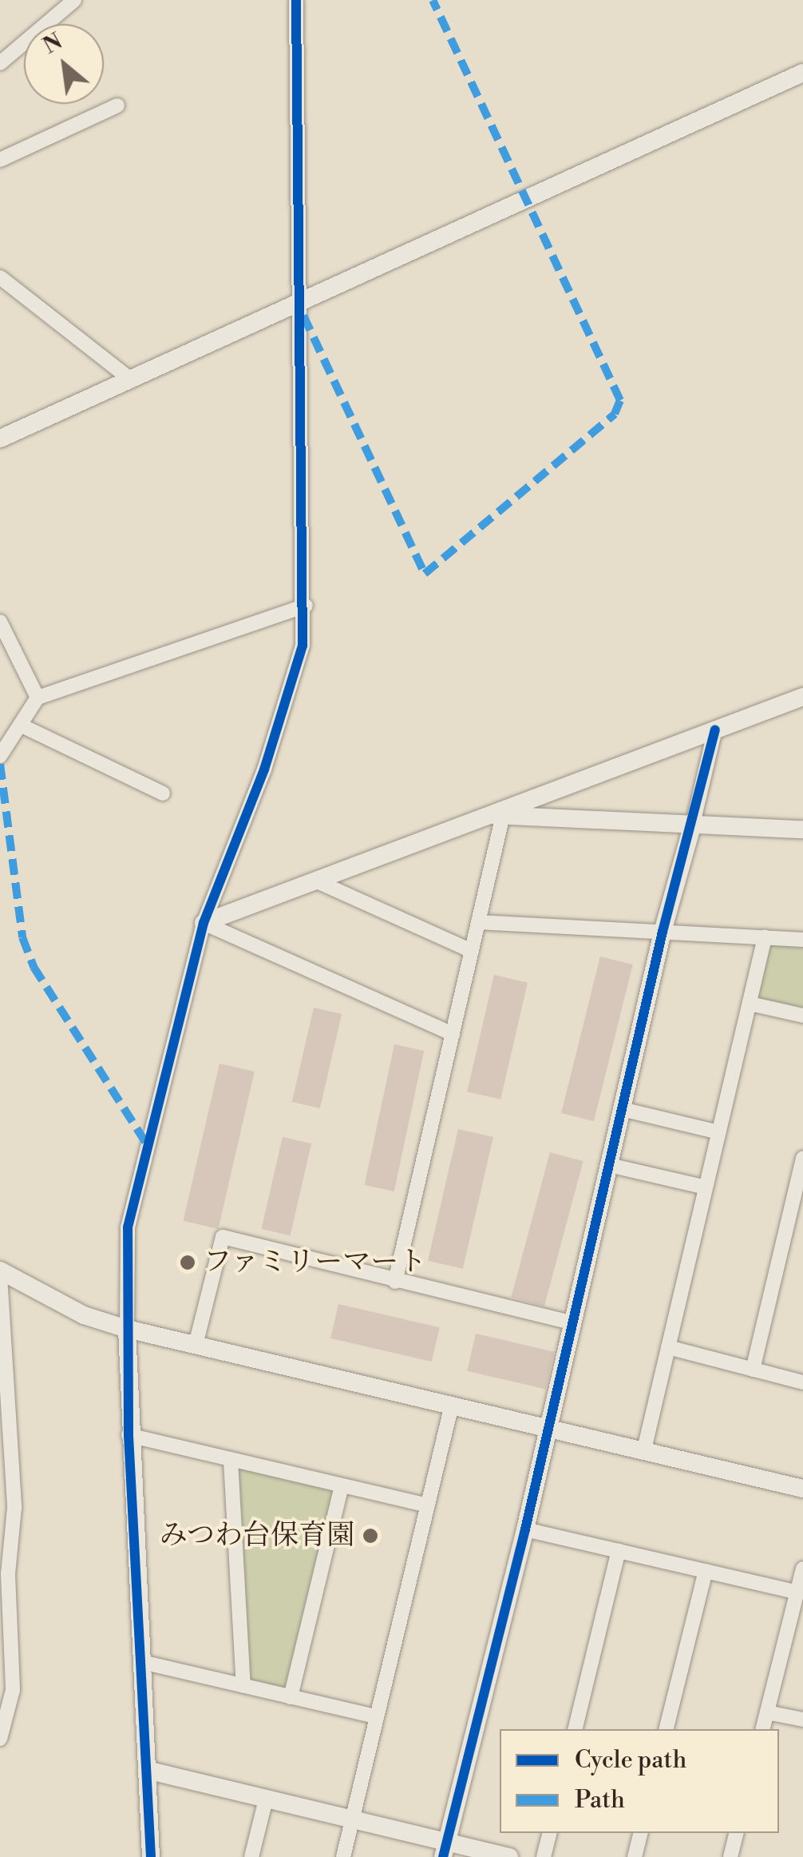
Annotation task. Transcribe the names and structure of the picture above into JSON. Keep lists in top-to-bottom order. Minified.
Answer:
{"places":["ファミリーマート","みつわ台保育園"],"legend":["Cycle path","Path"],"north":"top left"}
